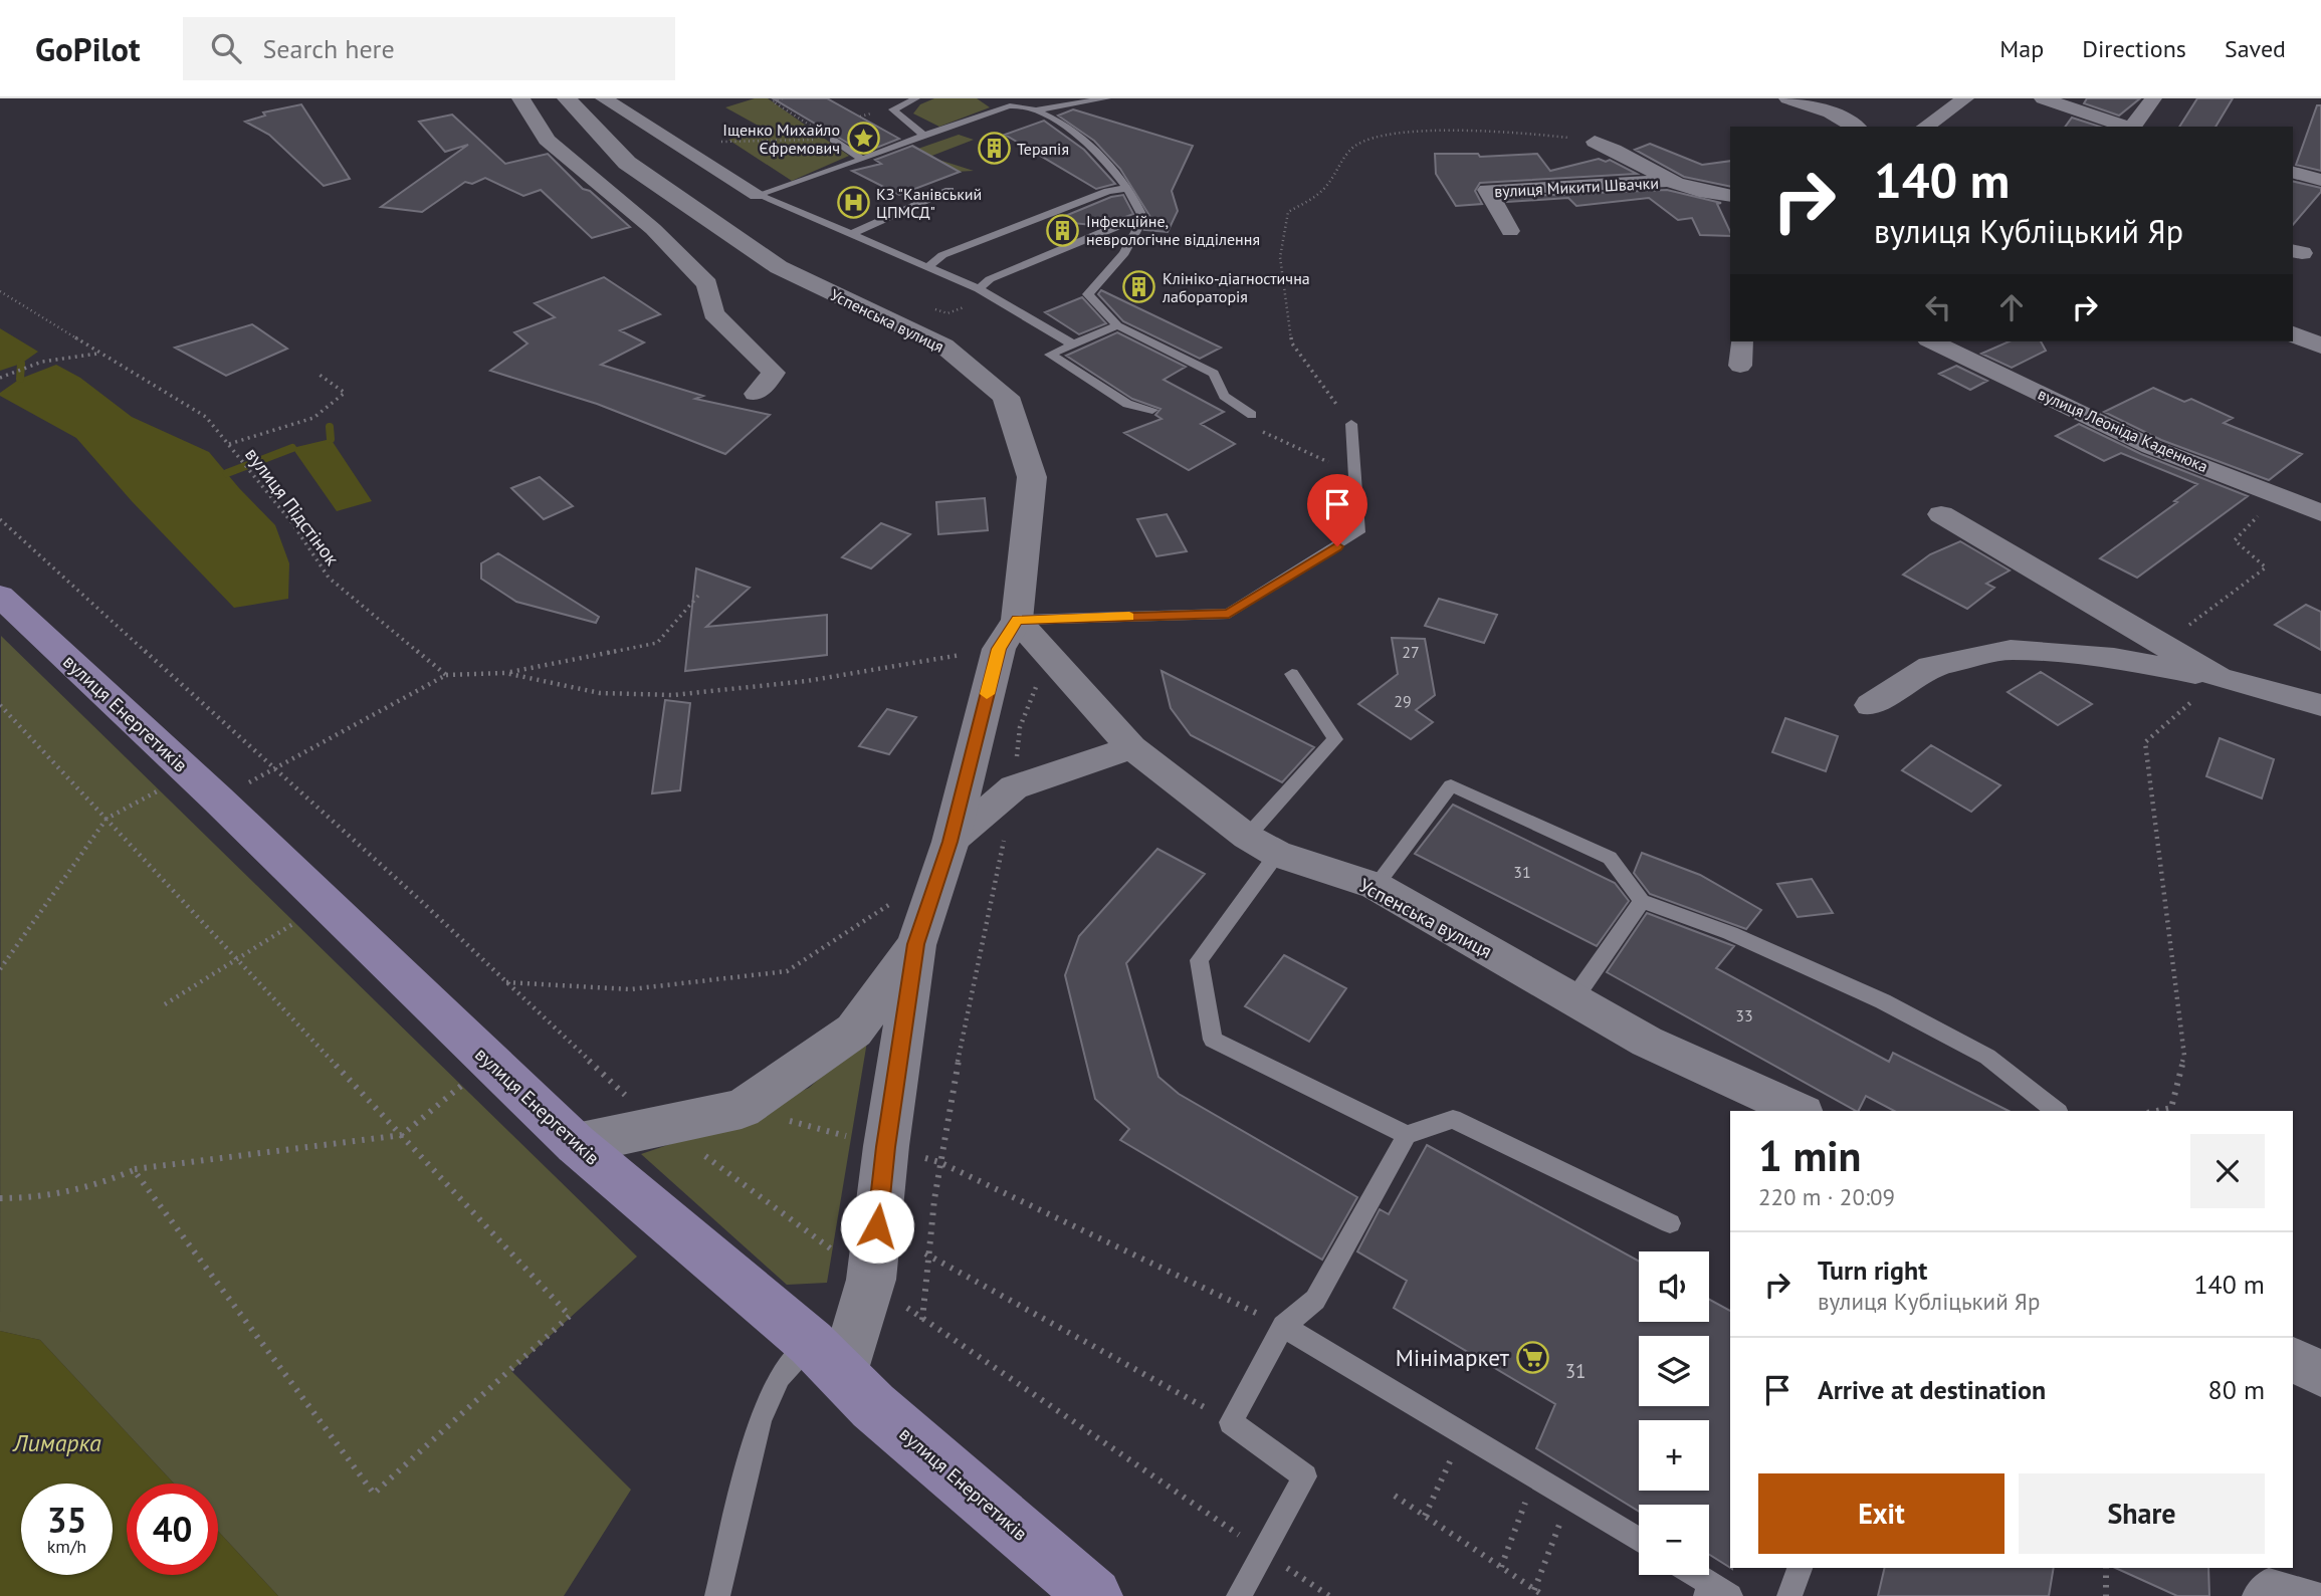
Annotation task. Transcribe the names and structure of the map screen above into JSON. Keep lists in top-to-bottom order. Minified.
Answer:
{"streets":{"main road":["вулиця Енергетиків"],"street":["вулиця Микити Швачки","Успенська вулиця","вулиця Леоніда Каденюка"],"path":["вулиця Підстінок"]},"crossings":[["Успенська вулиця","вулиця Енергетиків"]],"water":["Лимарка"],"places":{"place":["Іщенко Михайло Єфремович"],"building":["Терапія","Інфекційне, неврологічне відділення","Клініко-діагностична лабораторія"],"hospital":["КЗ \"Канівський ЦПМСД\""],"supermarket":["Мінімаркет"]},"house_numbers":["27","29","31","33","31"],"page":{"header":"GoPilot","search":"Search here","nav":["Map","Directions","Saved"],"turn":["140 m","вулиця Кубліцький Яр"],"heading":["1 min","220 m · 20:09"],"list":[{"name":"Turn right","note":"вулиця Кубліцький Яр","value":"140 m"},{"name":"Arrive at destination","value":"80 m"}],"map_buttons":["+","−"],"buttons":["Exit","Share"],"speed":"35 km/h","limit":"40"}}
